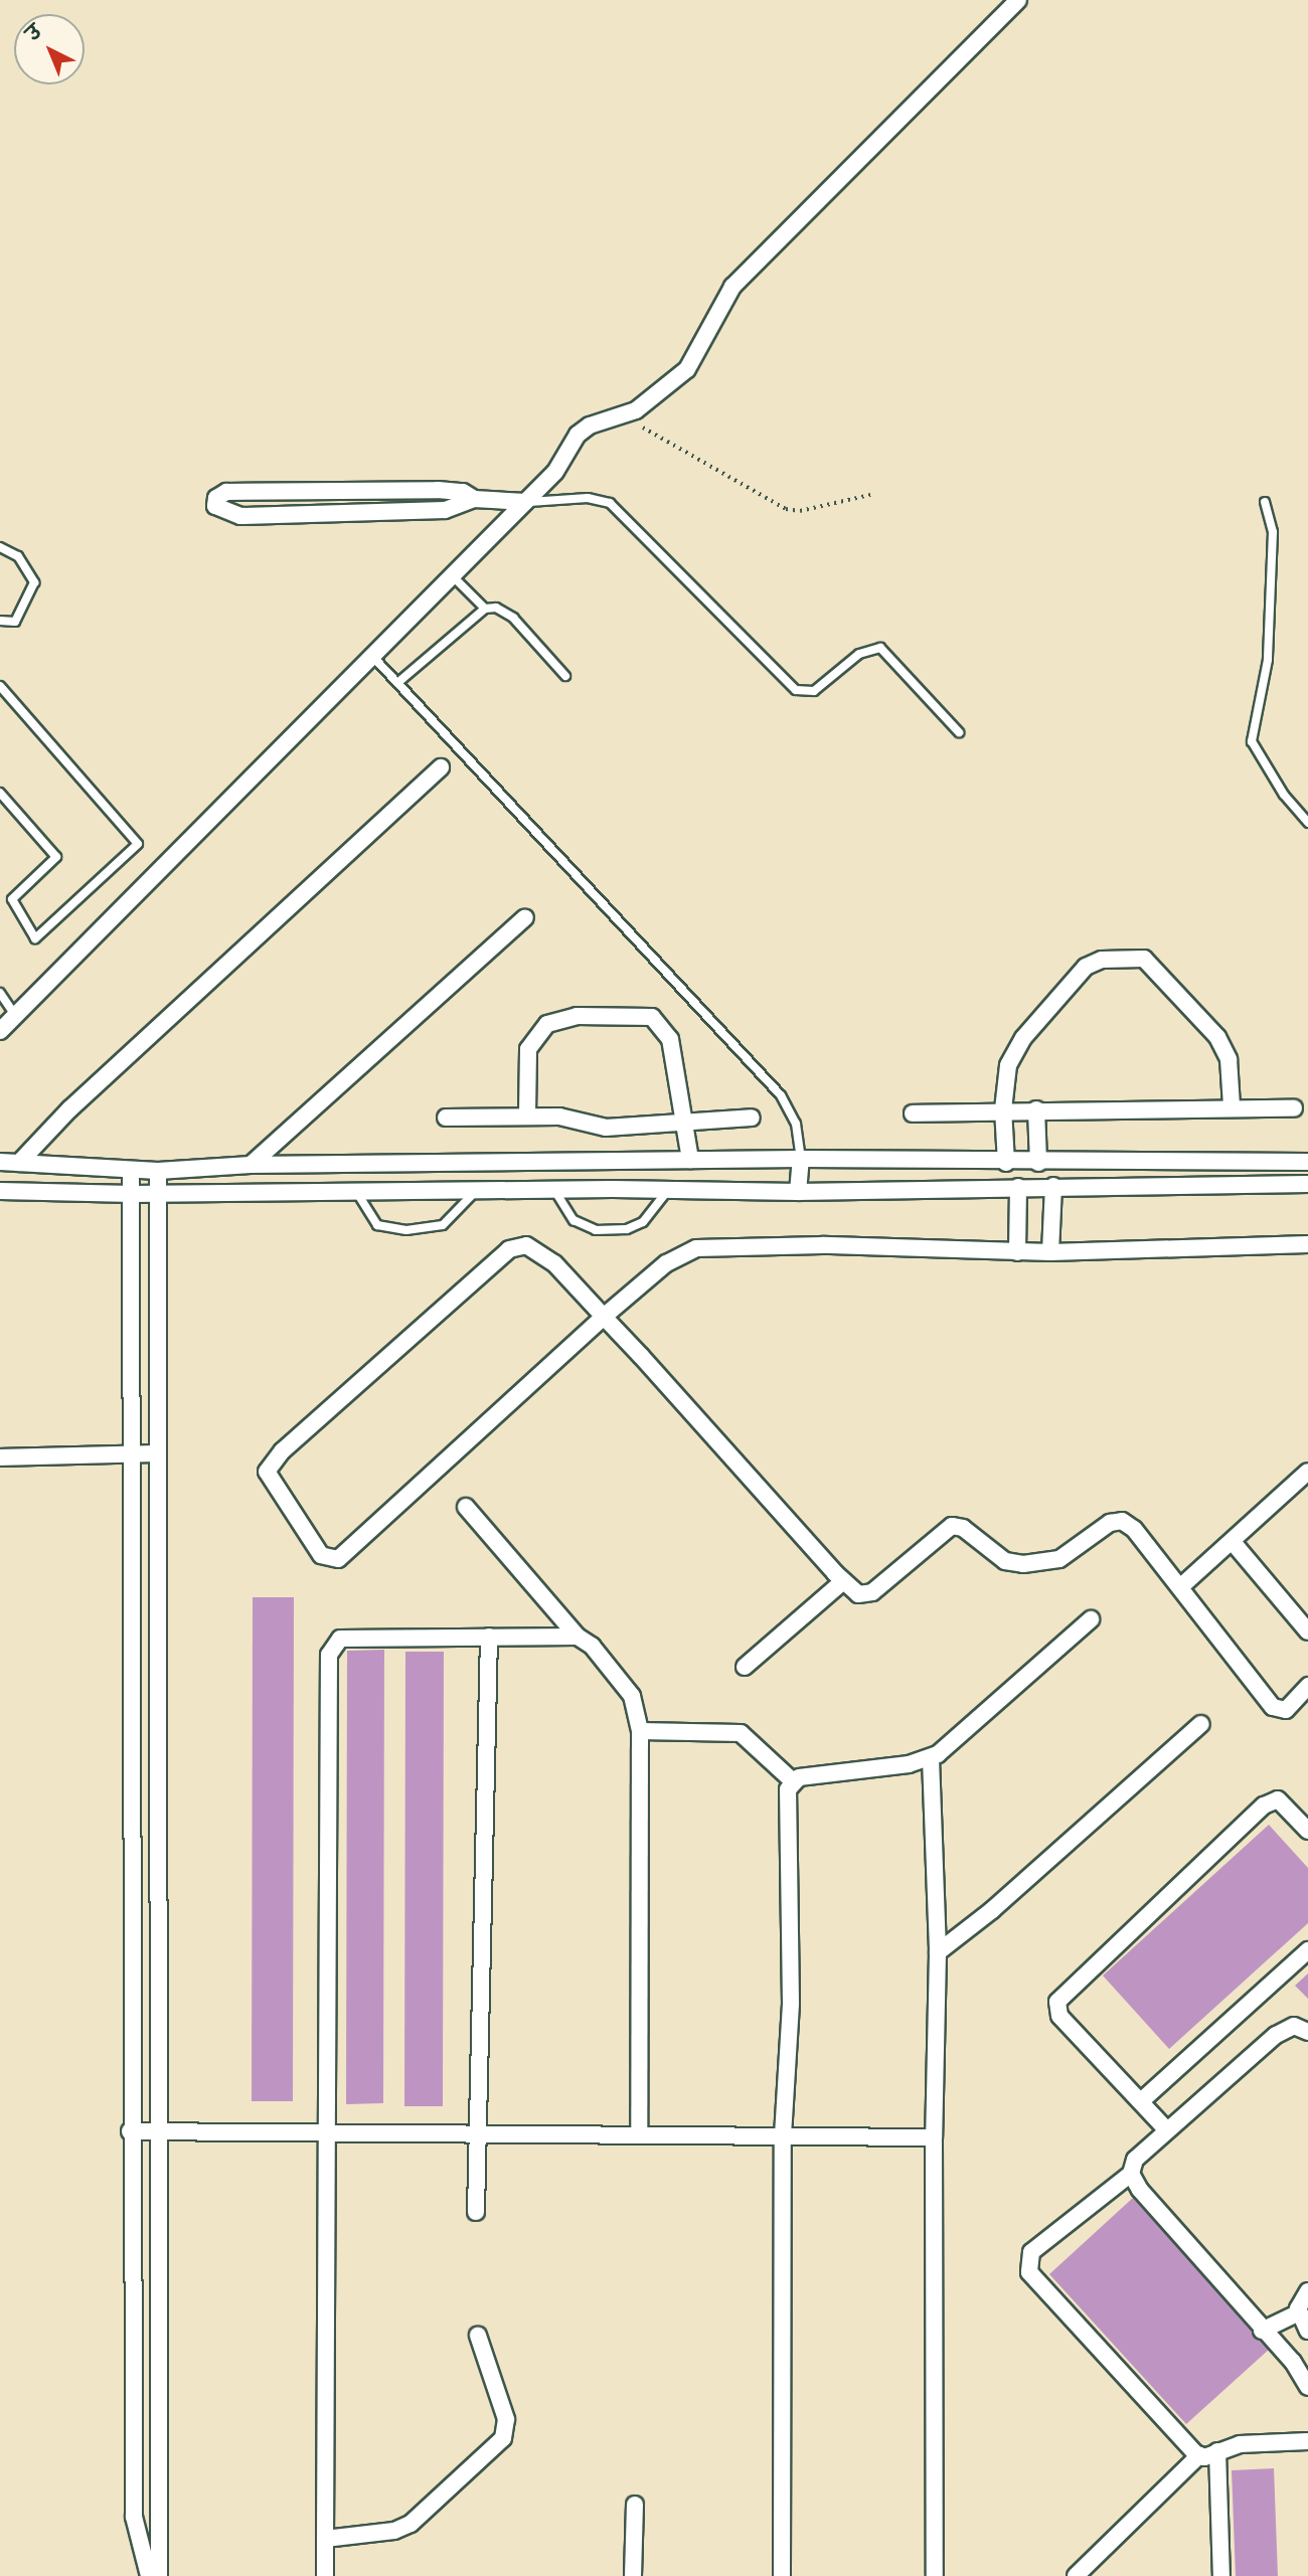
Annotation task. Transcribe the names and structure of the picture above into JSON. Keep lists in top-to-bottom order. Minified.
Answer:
{"north":"top left"}
